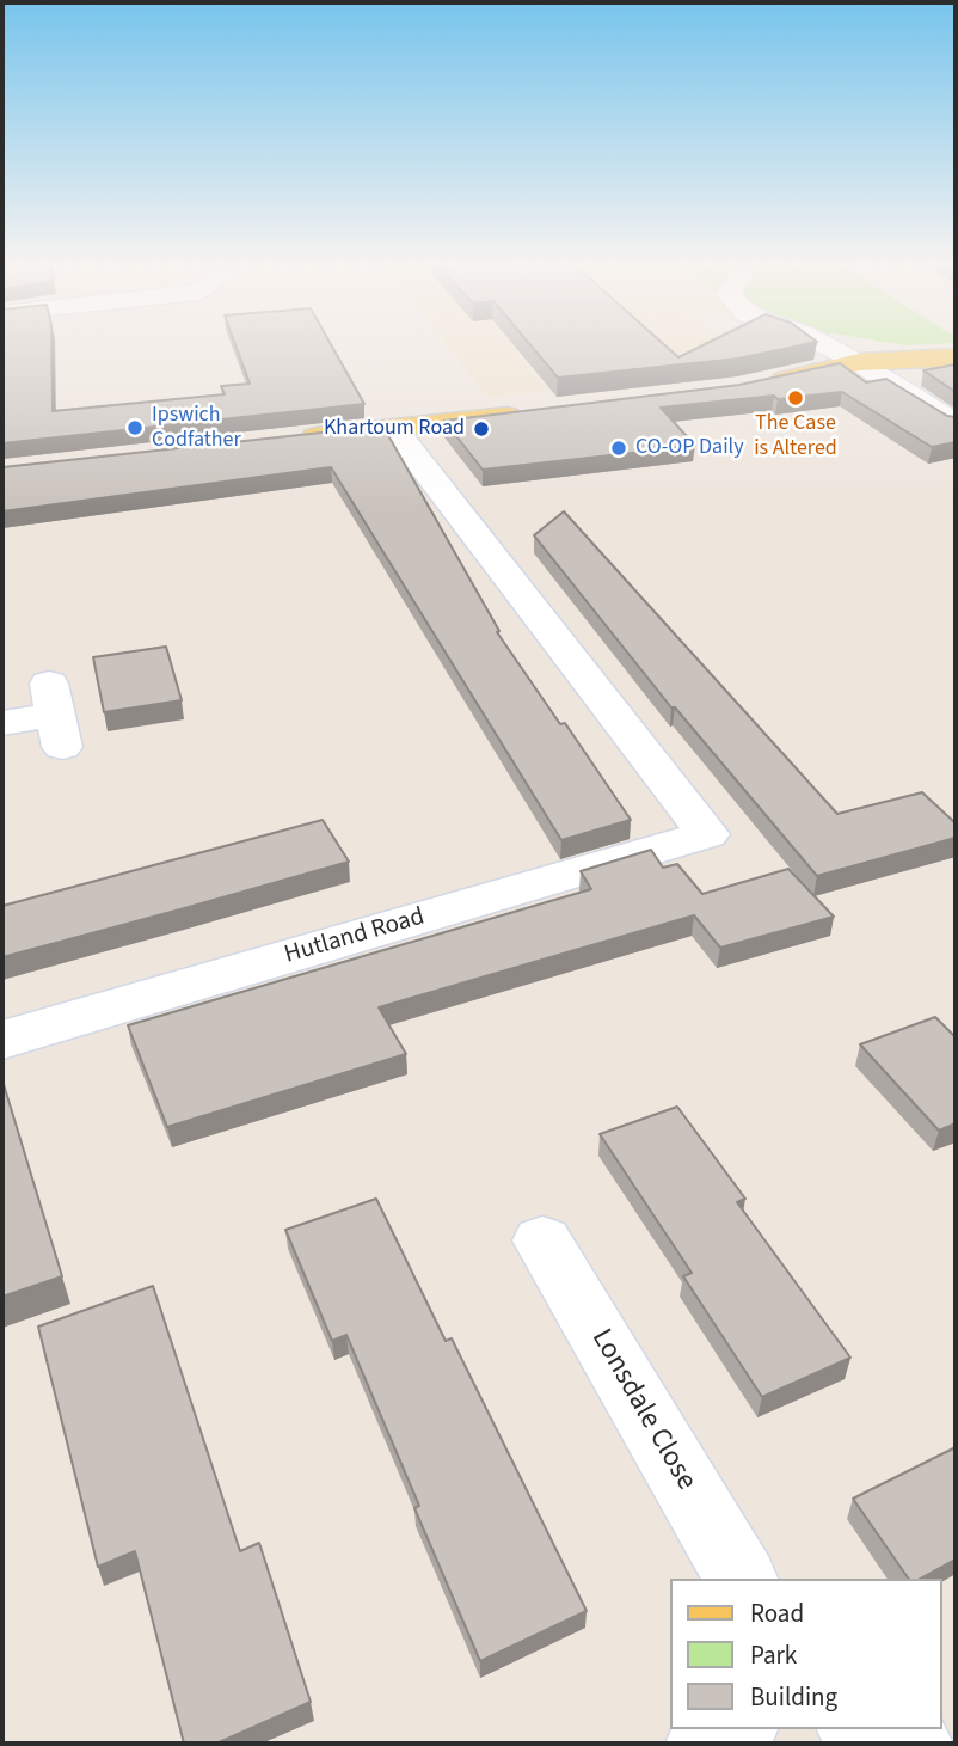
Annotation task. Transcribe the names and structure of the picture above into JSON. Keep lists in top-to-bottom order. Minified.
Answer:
{"streets":{"street":["Hutland Road","Lonsdale Close"]},"places":["The Case is Altered","Ipswich Codfather","Khartoum Road","CO-OP Daily"],"legend":["Road","Park","Building"]}
